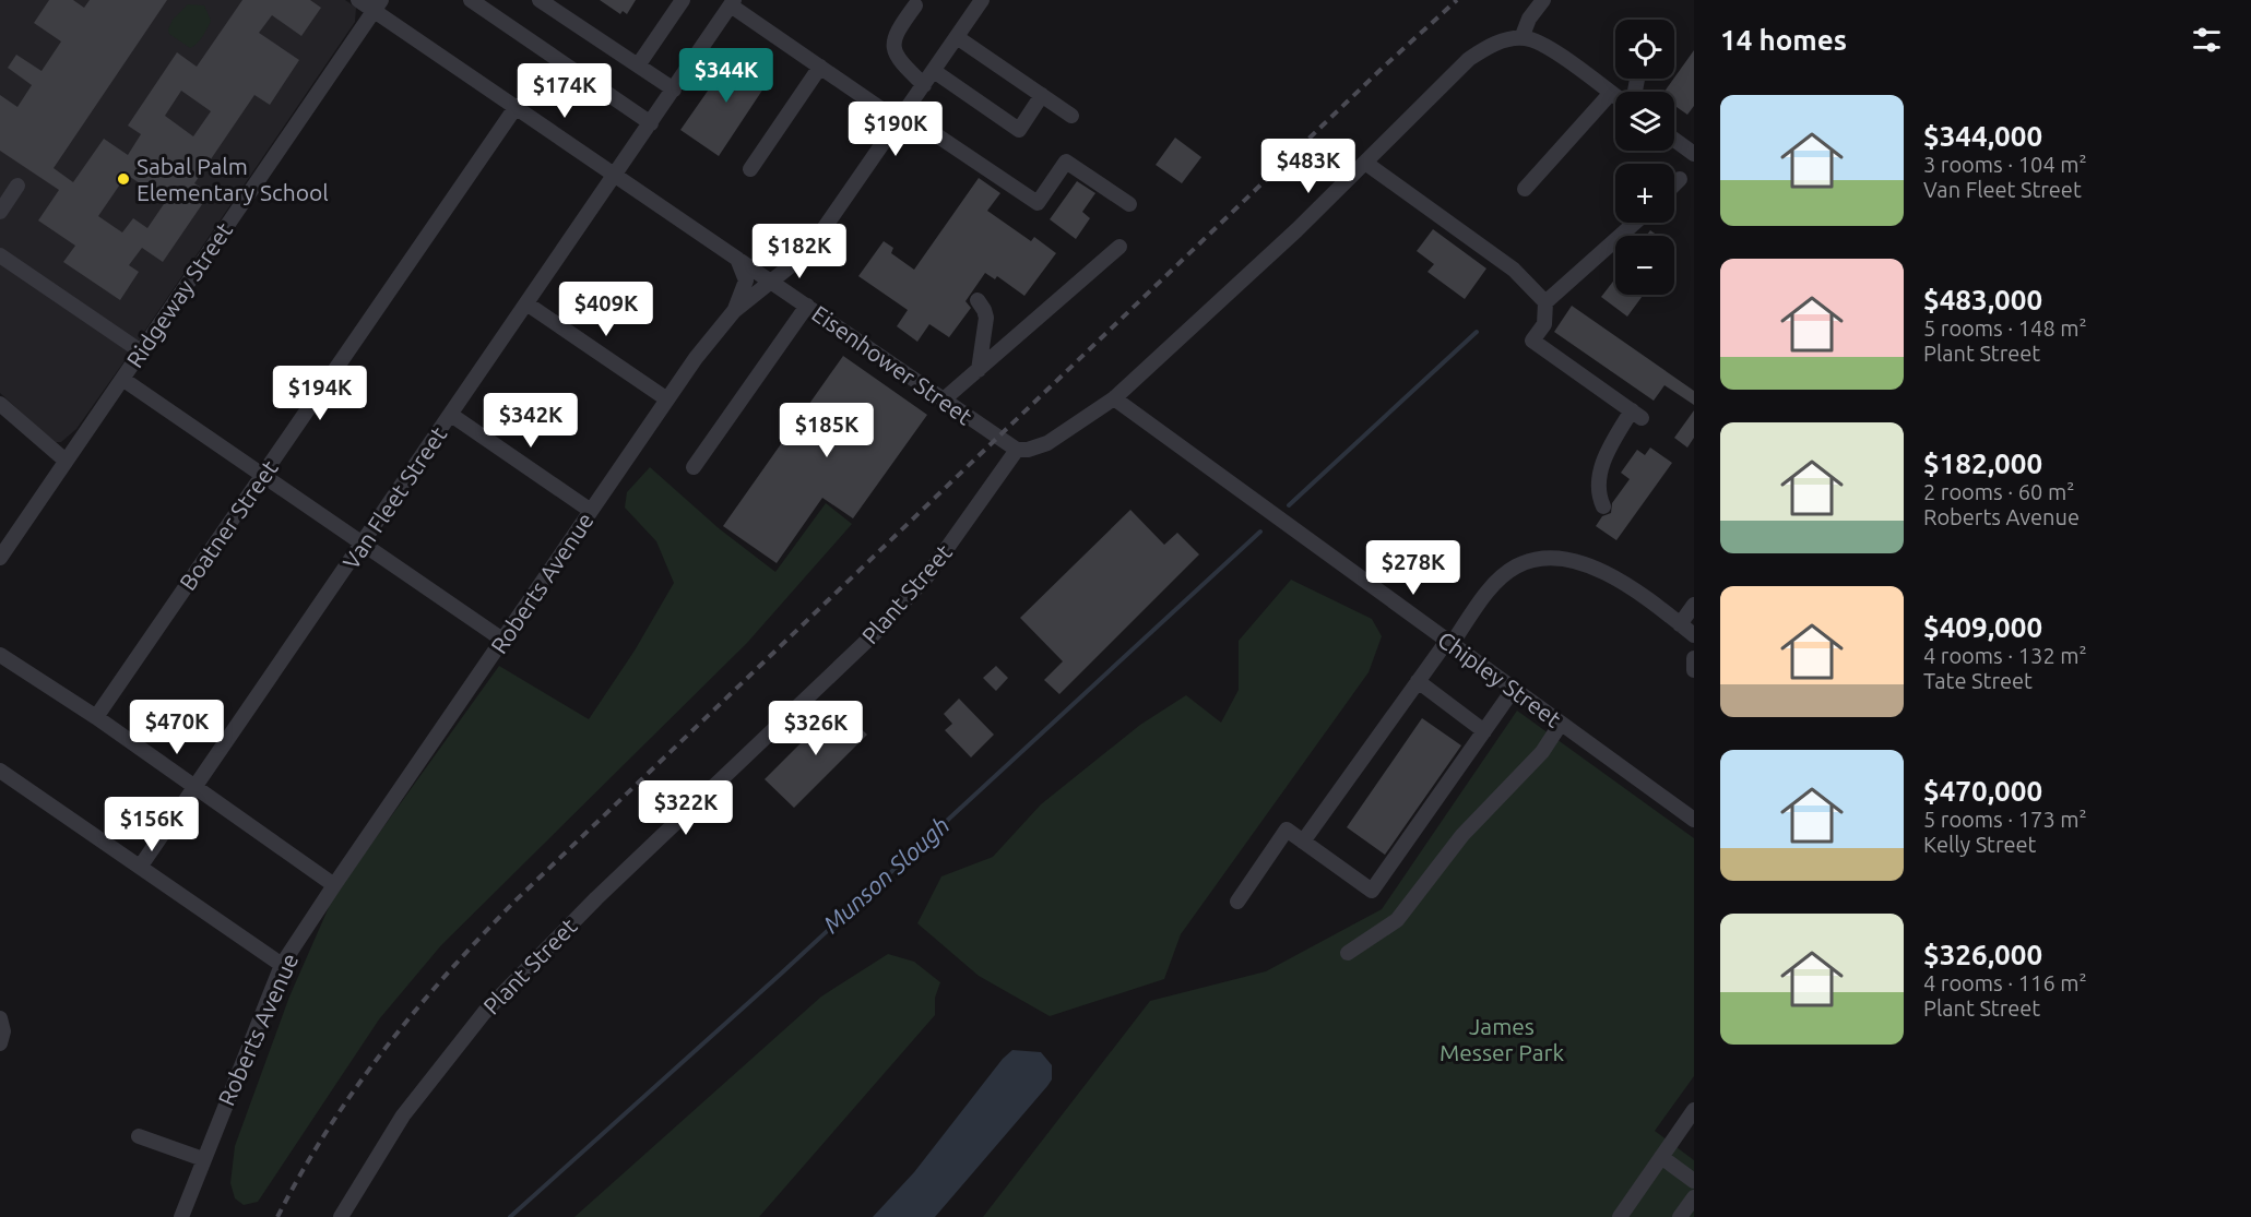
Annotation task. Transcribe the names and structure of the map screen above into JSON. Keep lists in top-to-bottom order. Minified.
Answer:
{"streets":{"street":["Ridgeway Street","Eisenhower Street","Van Fleet Street","Boatner Street","Roberts Avenue","Plant Street","Chipley Street"]},"crossings":[["Ridgeway Street","Eisenhower Street"],["Eisenhower Street","Van Fleet Street"],["Eisenhower Street","Boatner Street"],["Eisenhower Street","Roberts Avenue"],["Eisenhower Street","Plant Street"]],"water":["Munson Slough"],"parks":["James Messer Park"],"places":["Sabal Palm Elementary School"],"page":{"heading":"14 homes","map_buttons":["+","−"],"price":["$344K","$174K","$190K","$483K","$182K","$409K","$194K","$342K","$185K","$278K","$470K","$326K","$322K","$156K"],"list":[{"name":"$344,000","note":"3 rooms · 104 m² · Van Fleet Street"},{"name":"$483,000","note":"5 rooms · 148 m² · Plant Street"},{"name":"$182,000","note":"2 rooms · 60 m² · Roberts Avenue"},{"name":"$409,000","note":"4 rooms · 132 m² · Tate Street"},{"name":"$470,000","note":"5 rooms · 173 m² · Kelly Street"},{"name":"$326,000","note":"4 rooms · 116 m² · Plant Street"}]}}
